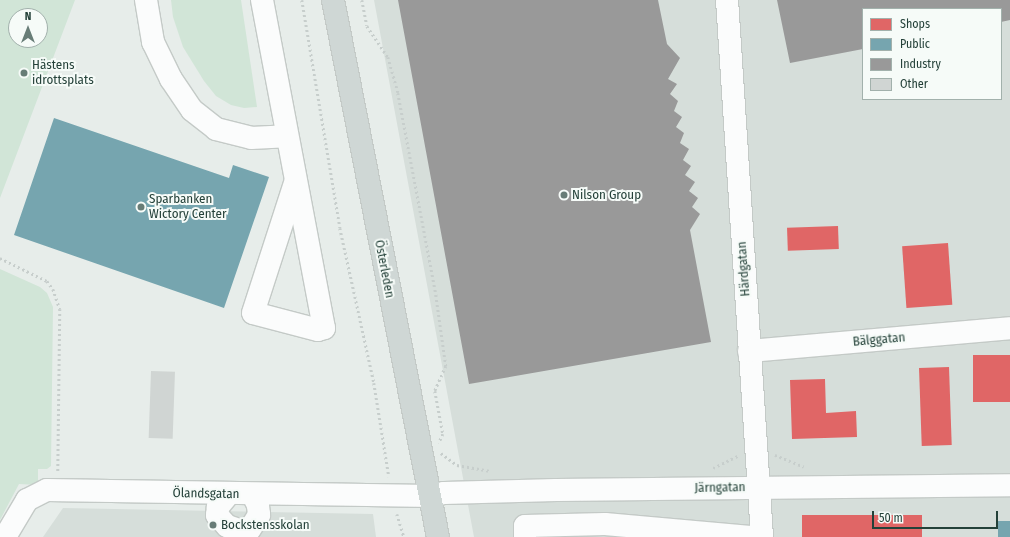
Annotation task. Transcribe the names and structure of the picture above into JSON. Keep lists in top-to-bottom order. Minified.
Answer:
{"streets":{"main road":["Österleden"],"street":["Härdgatan","Bälggatan","Järngatan","Ölandsgatan"]},"crossings":[["Österleden","Järngatan"],["Österleden","Ölandsgatan"],["Härdgatan","Bälggatan"],["Härdgatan","Järngatan"],["Järngatan","Ölandsgatan"]],"places":["Hästens idrottsplats","Nilson Group","Sparbanken Wictory Center","Bockstensskolan"],"legend":["Shops","Public","Industry","Other"],"scale_bar":"50 m","north":"top"}
